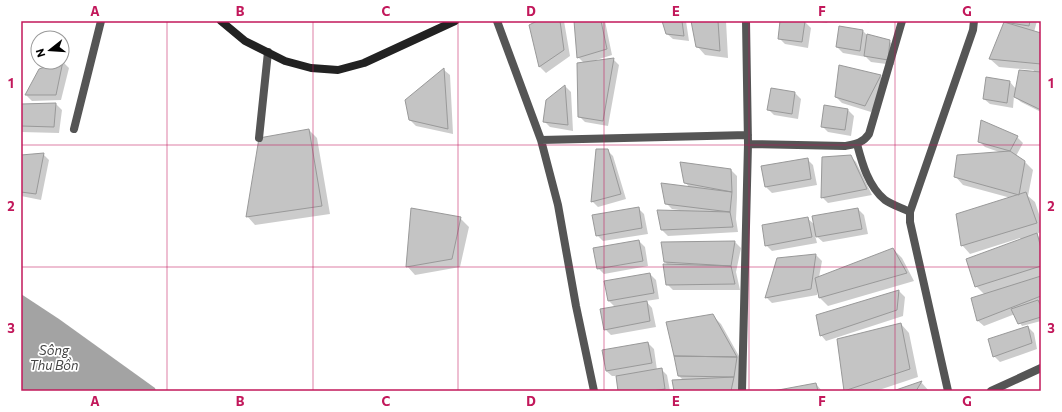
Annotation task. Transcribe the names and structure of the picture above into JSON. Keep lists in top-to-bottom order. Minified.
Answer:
{"water":["Sông Thu Bồn"],"north":"left","grid":{"columns":["A","B","C","D","E","F","G"],"rows":["1","2","3"]}}
